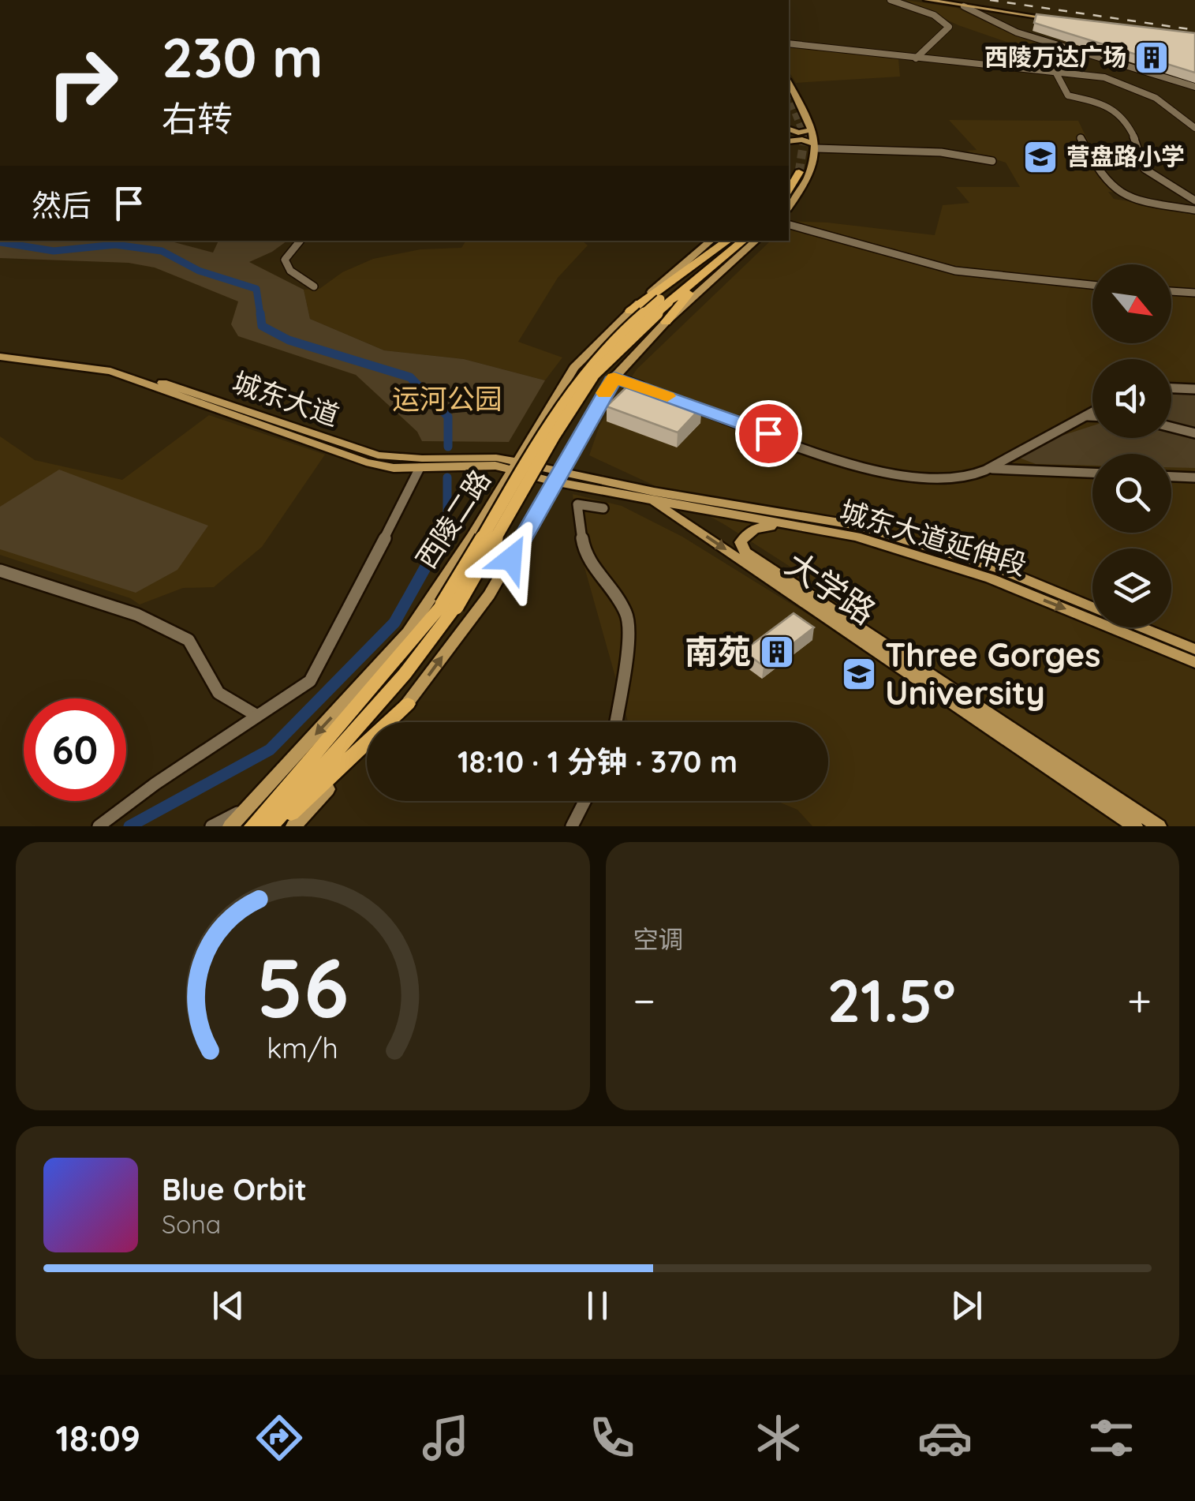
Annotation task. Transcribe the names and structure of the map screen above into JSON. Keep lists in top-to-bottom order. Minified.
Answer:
{"streets":{"main road":["城东大道","西陵二路","城东大道延伸段","大学路"]},"crossings":[["城东大道","西陵二路"],["城东大道","城东大道延伸段"],["城东大道延伸段","大学路"]],"one_way":["大学路"],"parks":["运河公园"],"places":{"building":["西陵万达广场","南苑"],"school or university":["营盘路小学","Three Gorges University"]},"north":"bottom right","page":{"turn":["230 m","右转"],"then":"然后","limit":"60","trip":"18:10 · 1 分钟 · 370 m","tile":"空调","heat":["−","21.5°","+"],"song":["Blue Orbit","Sona"],"tabs":"18:09","gauge":["56","km/h"]}}
